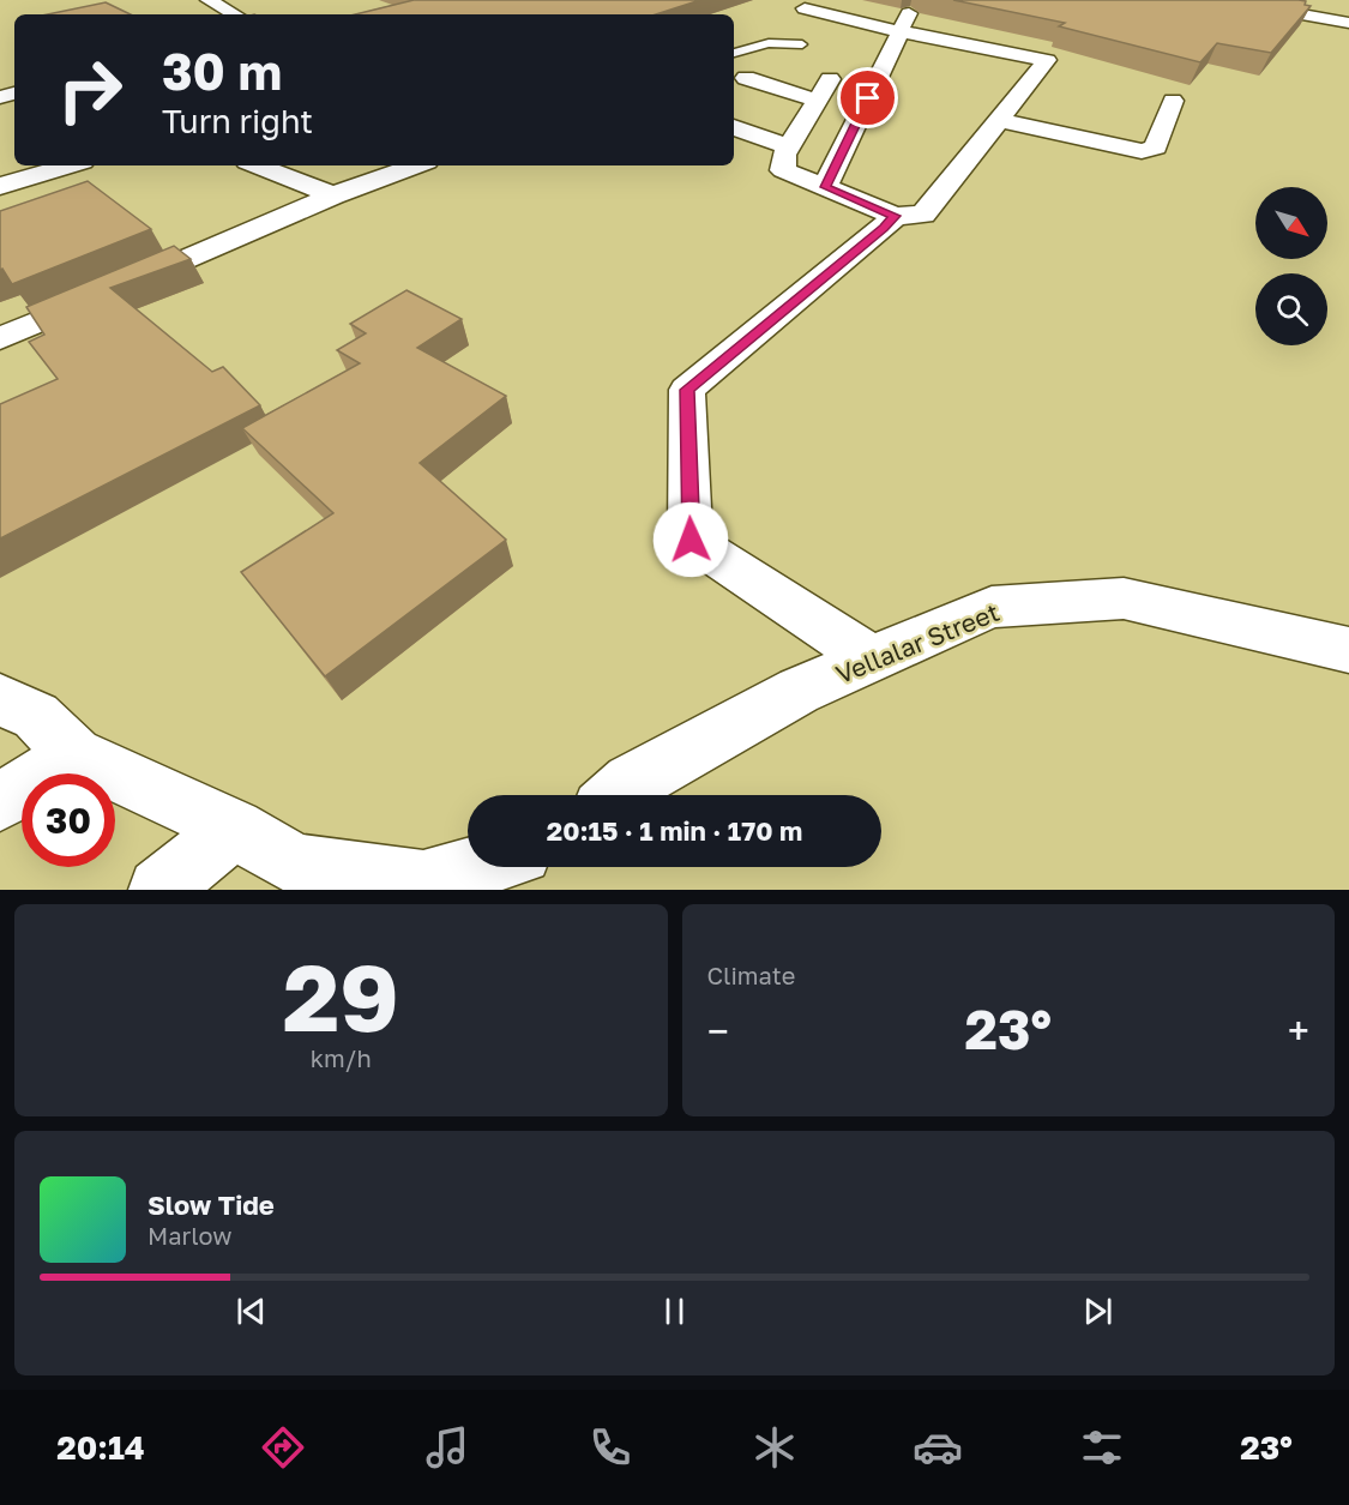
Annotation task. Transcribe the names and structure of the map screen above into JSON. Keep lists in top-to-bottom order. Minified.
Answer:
{"streets":{"street":["Vellalar Street"]},"north":"bottom right","page":{"turn":["30 m","Turn right"],"limit":"30","trip":"20:15 · 1 min · 170 m","tile":[["29","km/h"],"Climate"],"heat":["−","23°","+"],"song":["Slow Tide","Marlow"],"tabs":["20:14","23°"]}}
